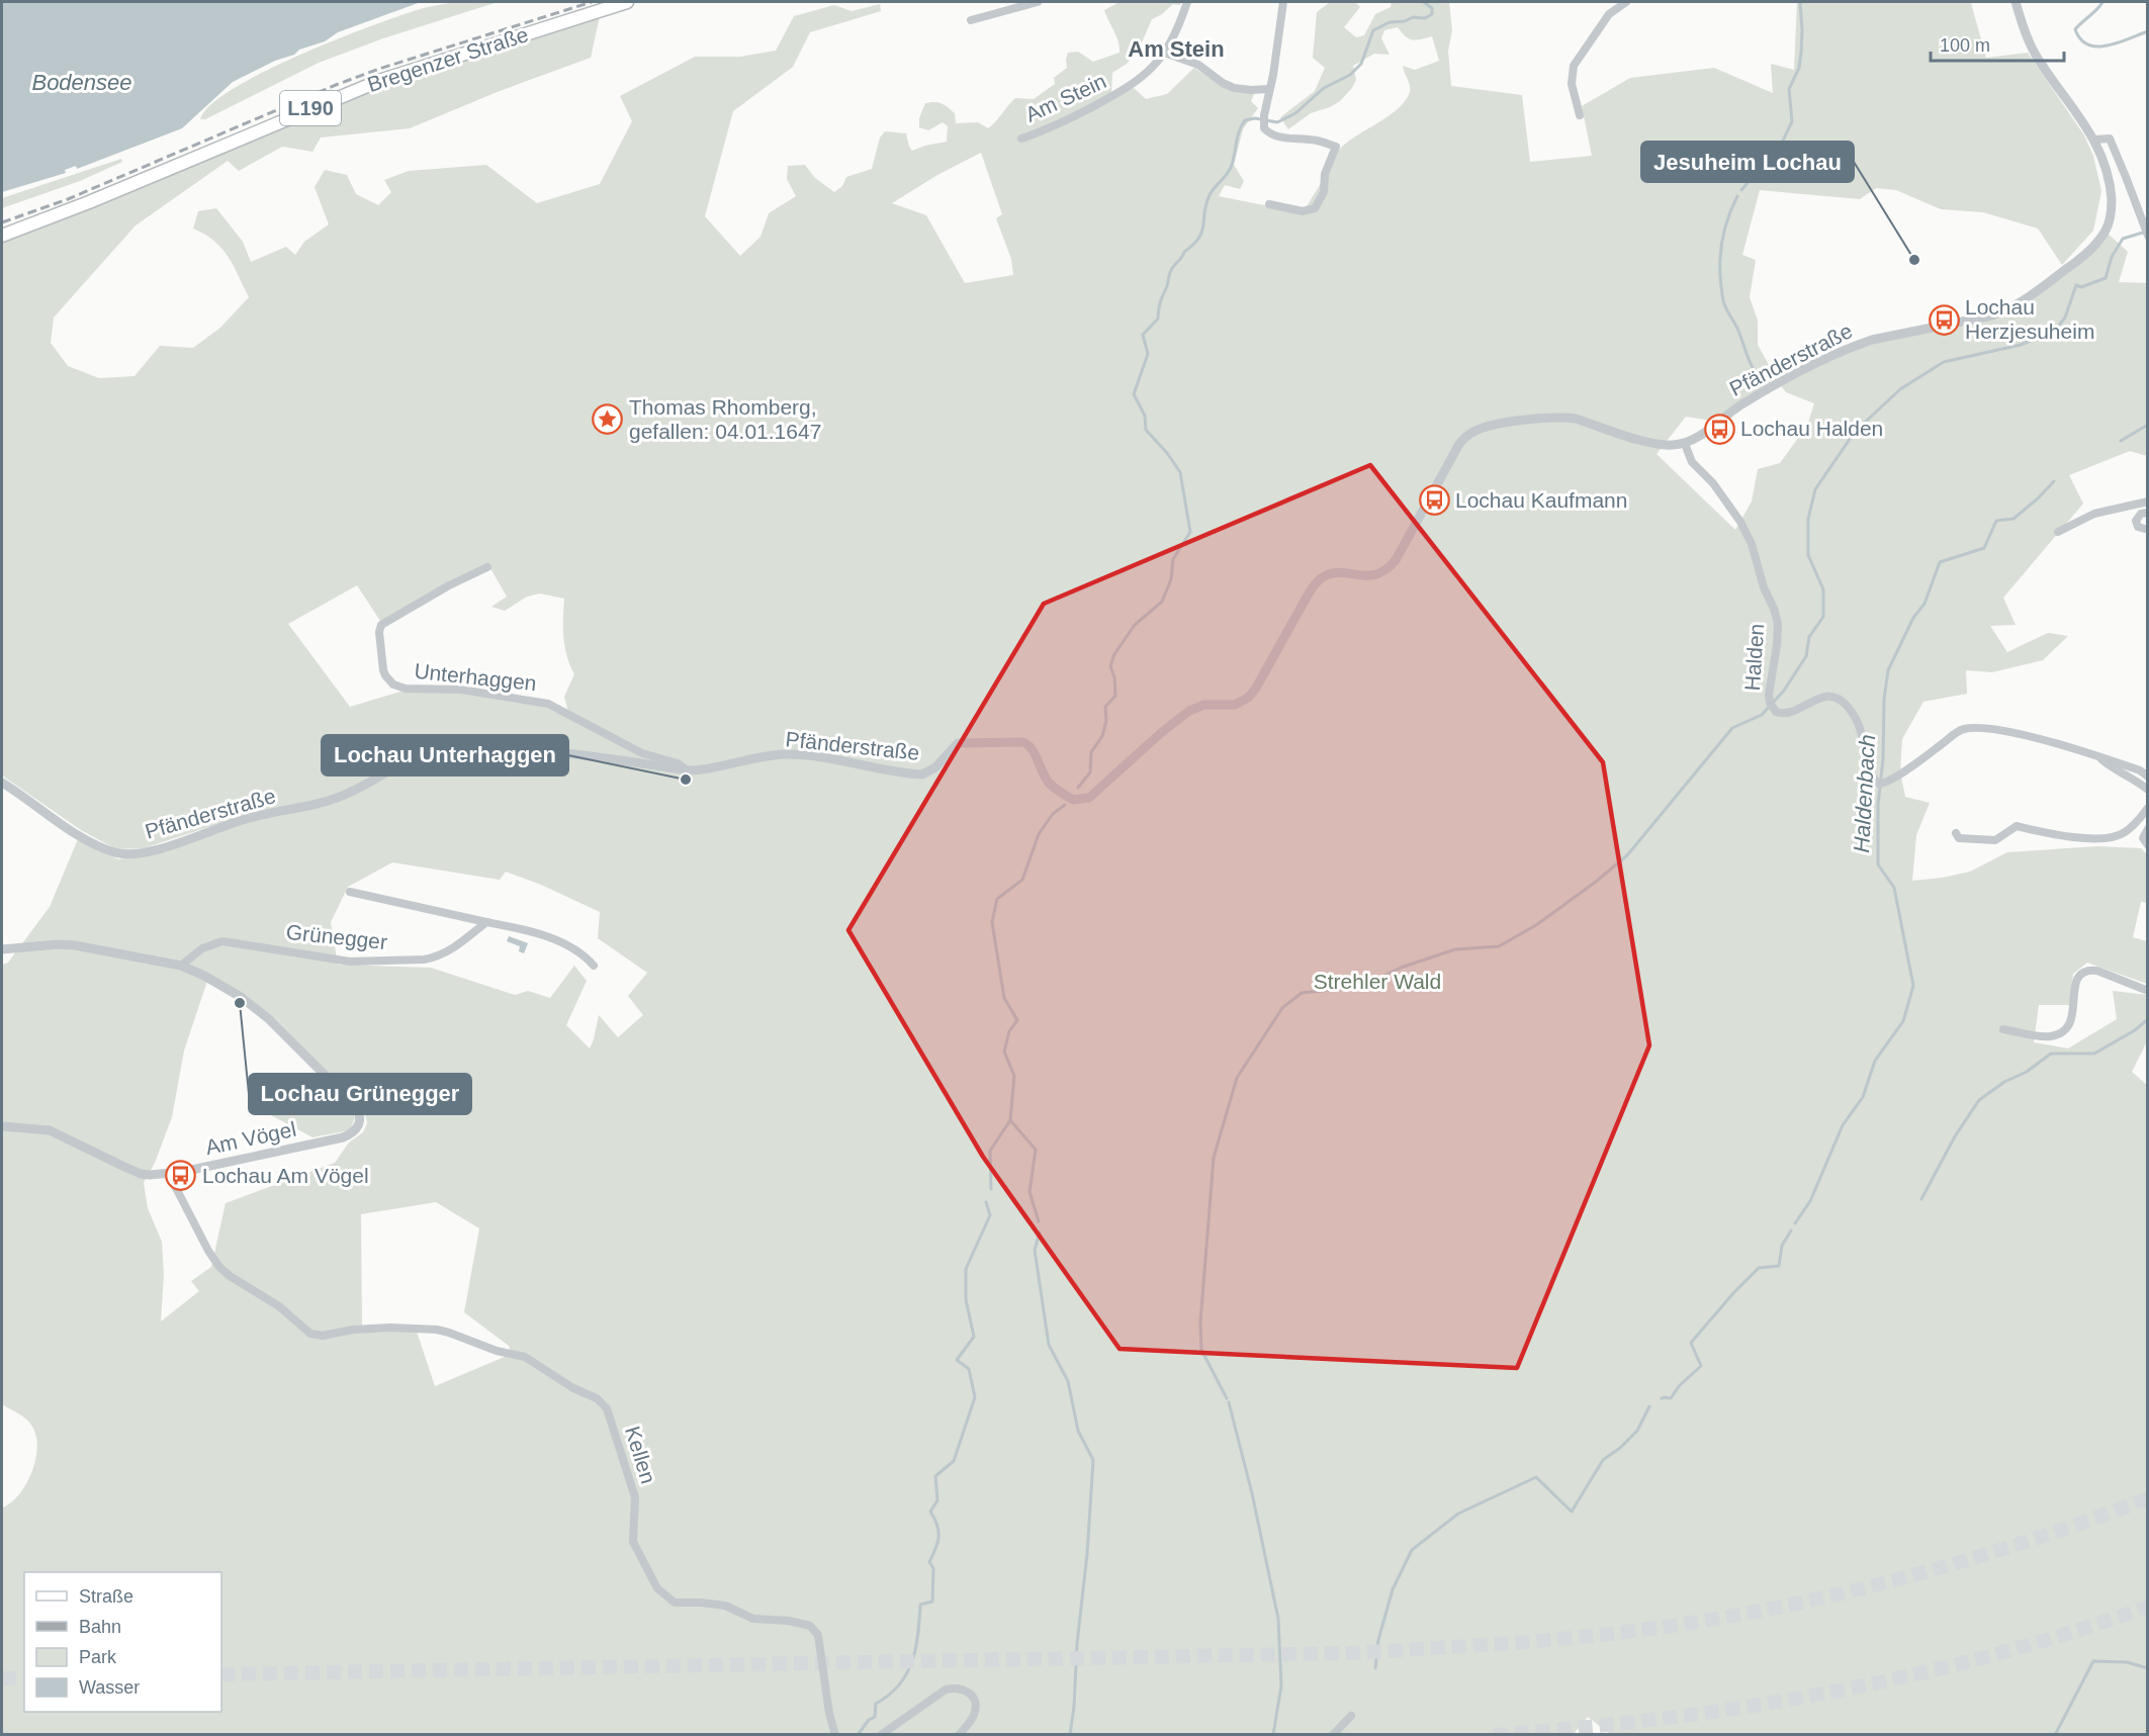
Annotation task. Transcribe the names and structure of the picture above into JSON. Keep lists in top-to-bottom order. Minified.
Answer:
{"streets":{"main road":["Bregenzer Straße","L190"],"street":["Am Stein","Pfänderstraße","Halden","Unterhaggen","Grünegger","Am Vögel","Kellen"]},"crossings":[["Pfänderstraße","Halden"],["Pfänderstraße","Unterhaggen"],["Grünegger","Am Vögel"],["Am Vögel","Kellen"]],"districts":["Am Stein"],"water":["Bodensee","Haldenbach"],"parks":["Strehler Wald"],"places":{"other":["Jesuheim Lochau","Lochau Unterhaggen","Lochau Grünegger"],"bus stop":["Lochau Herzjesuheim","Lochau Halden","Lochau Kaufmann","Lochau Am Vögel"],"place":["Thomas Rhomberg, gefallen: 04.01.1647"]},"legend":["Straße","Bahn","Park","Wasser"],"scale_bar":"100 m"}
